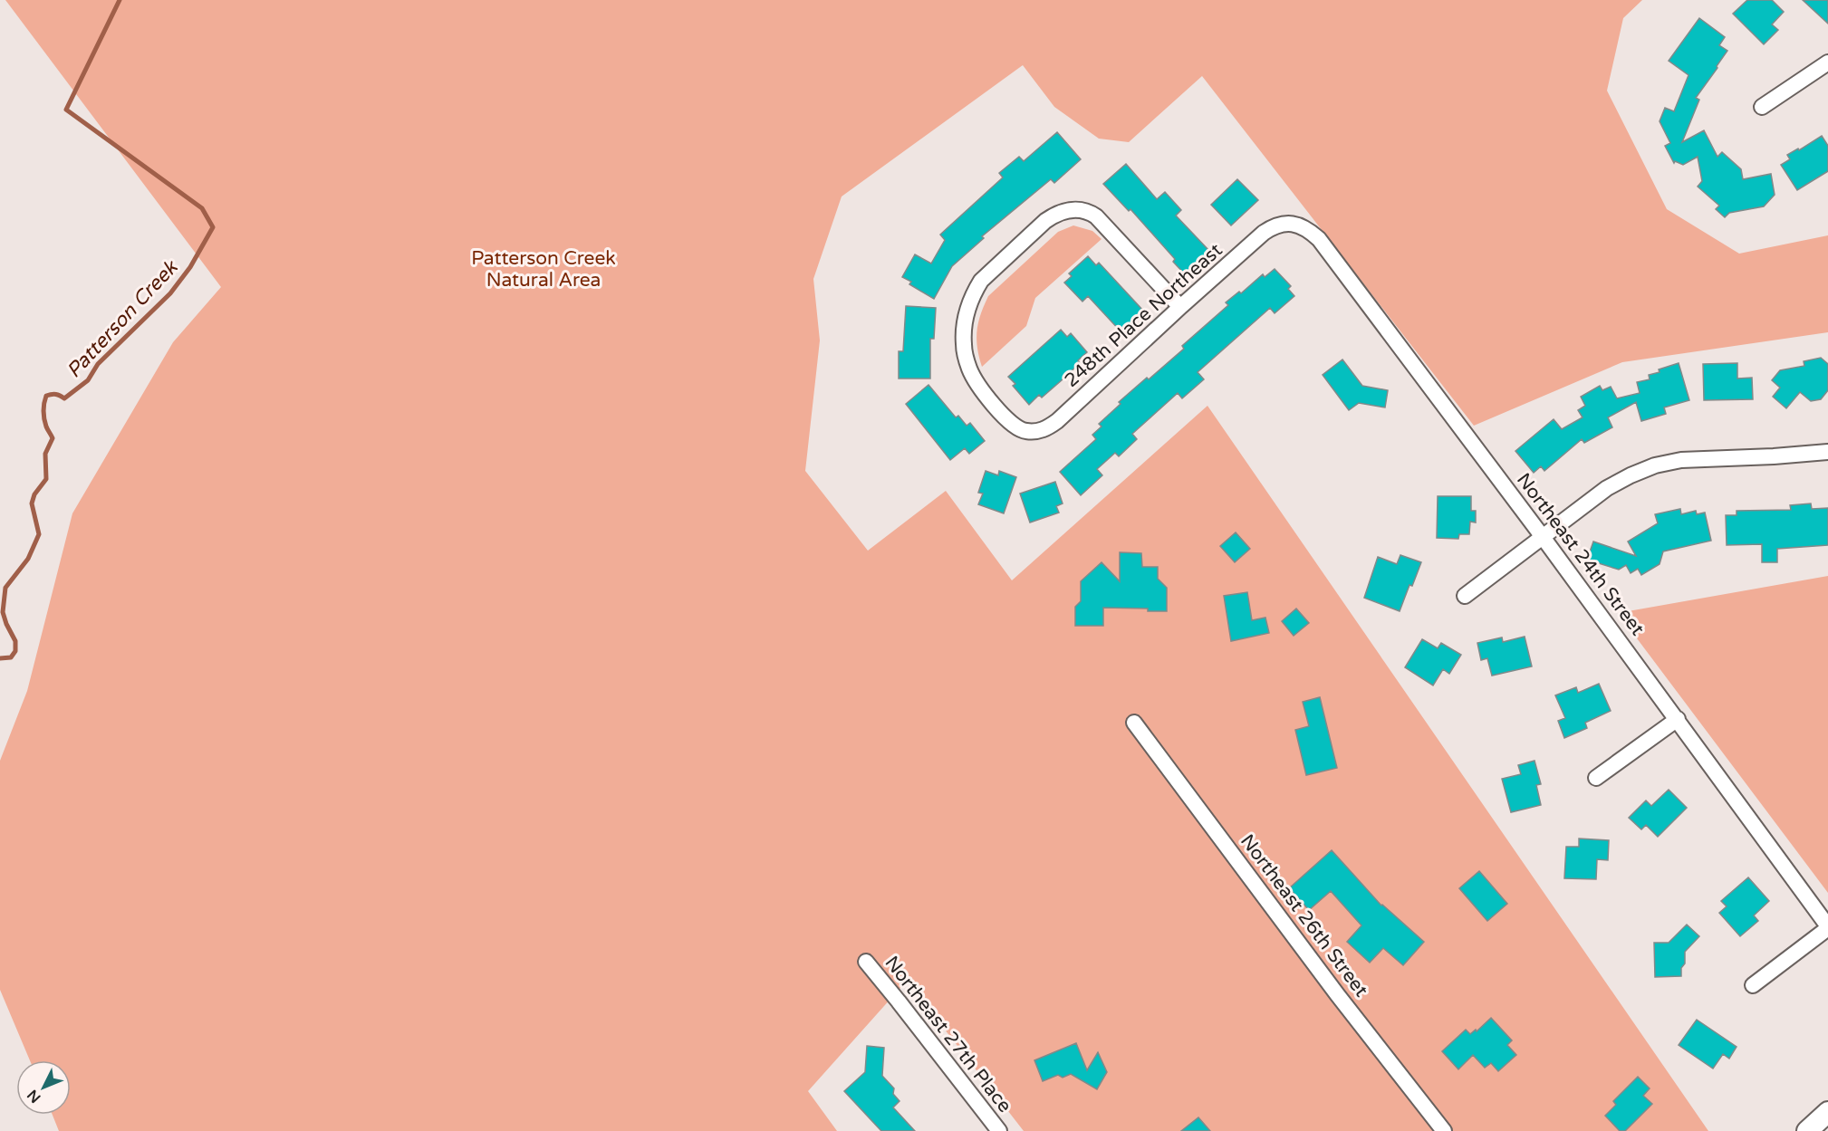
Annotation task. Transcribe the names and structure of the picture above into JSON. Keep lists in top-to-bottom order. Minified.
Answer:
{"streets":{"street":["248th Place Northeast","Northeast 24th Street","Northeast 26th Street","Northeast 27th Place"]},"crossings":[["248th Place Northeast","Northeast 24th Street"]],"water":["Patterson Creek"],"parks":["Patterson Creek Natural Area"],"north":"bottom left"}
